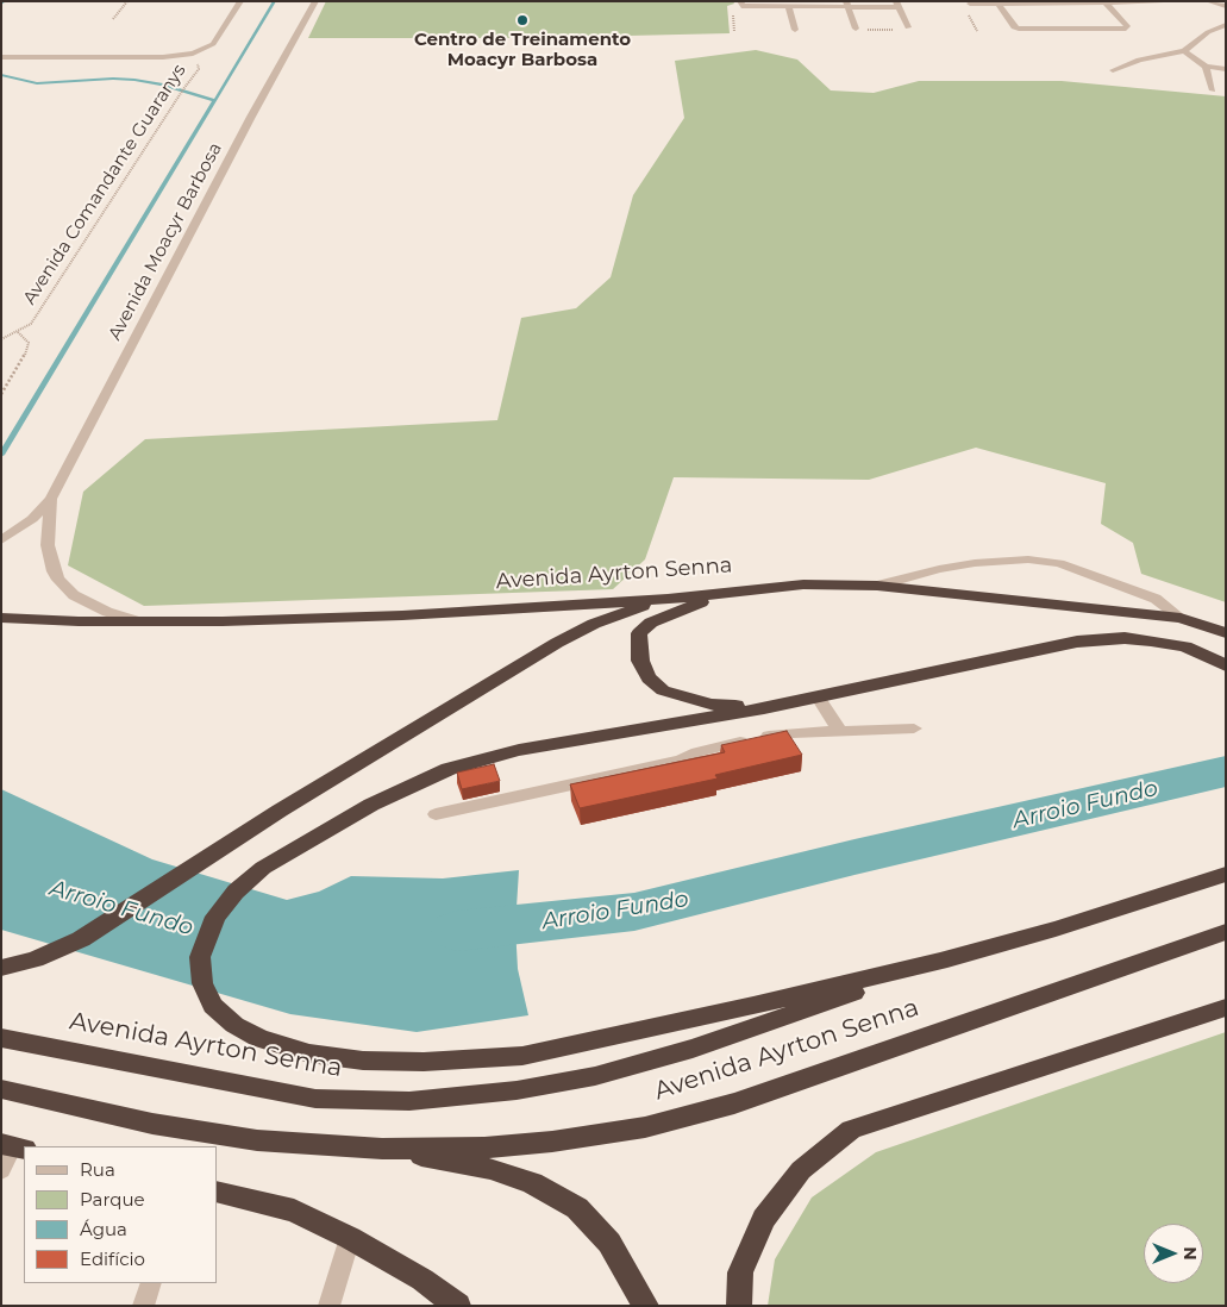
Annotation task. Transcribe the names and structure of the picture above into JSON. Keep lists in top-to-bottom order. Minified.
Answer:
{"streets":{"highway":["Avenida Ayrton Senna"],"street":["Avenida Moacyr Barbosa"],"path":["Avenida Comandante Guaranys"]},"crossings":[["Avenida Moacyr Barbosa","Avenida Ayrton Senna"]],"water":["Arroio Fundo"],"places":["Centro de Treinamento Moacyr Barbosa"],"legend":["Rua","Parque","Água","Edifício"],"north":"right"}
